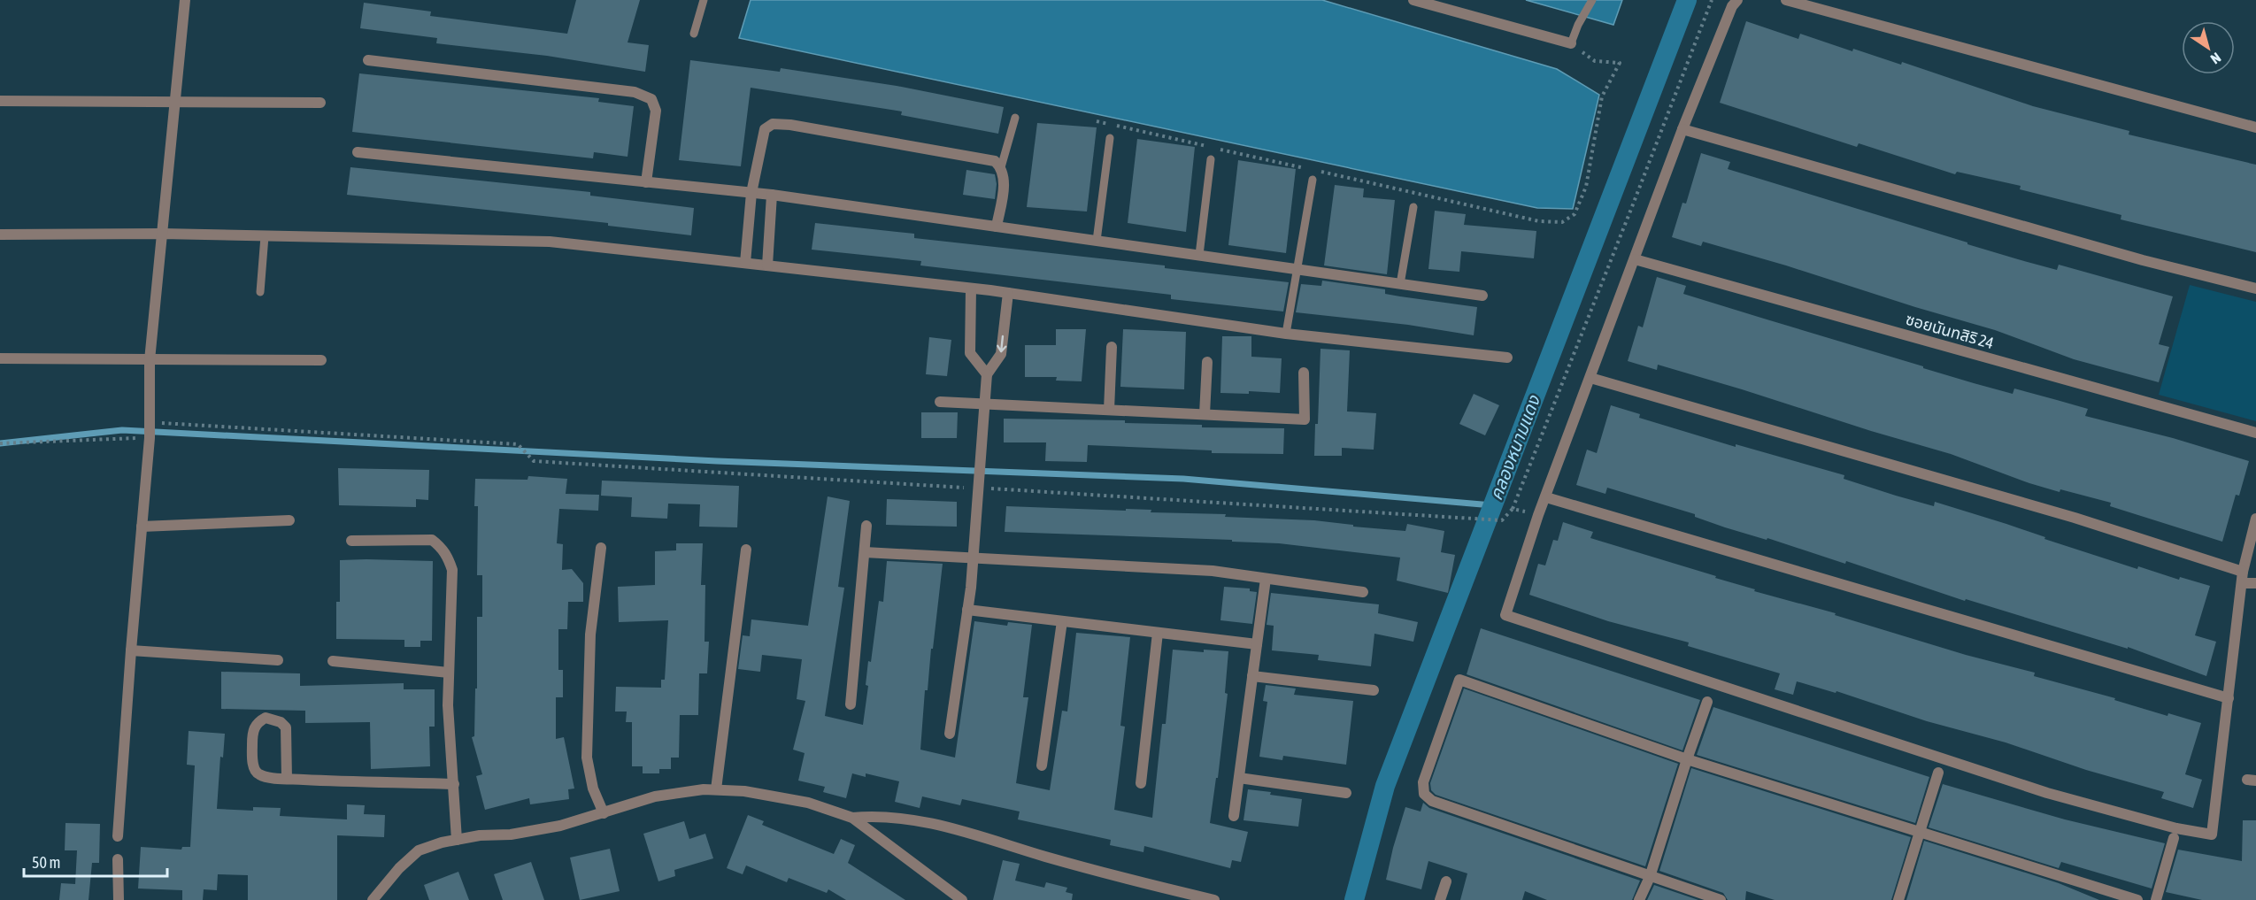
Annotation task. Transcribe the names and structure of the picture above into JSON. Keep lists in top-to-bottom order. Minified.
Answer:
{"streets":{"street":["ซอยนันทสิริ 24"]},"water":["คลองหนามแดง"],"scale_bar":"50 m","north":"bottom right"}
